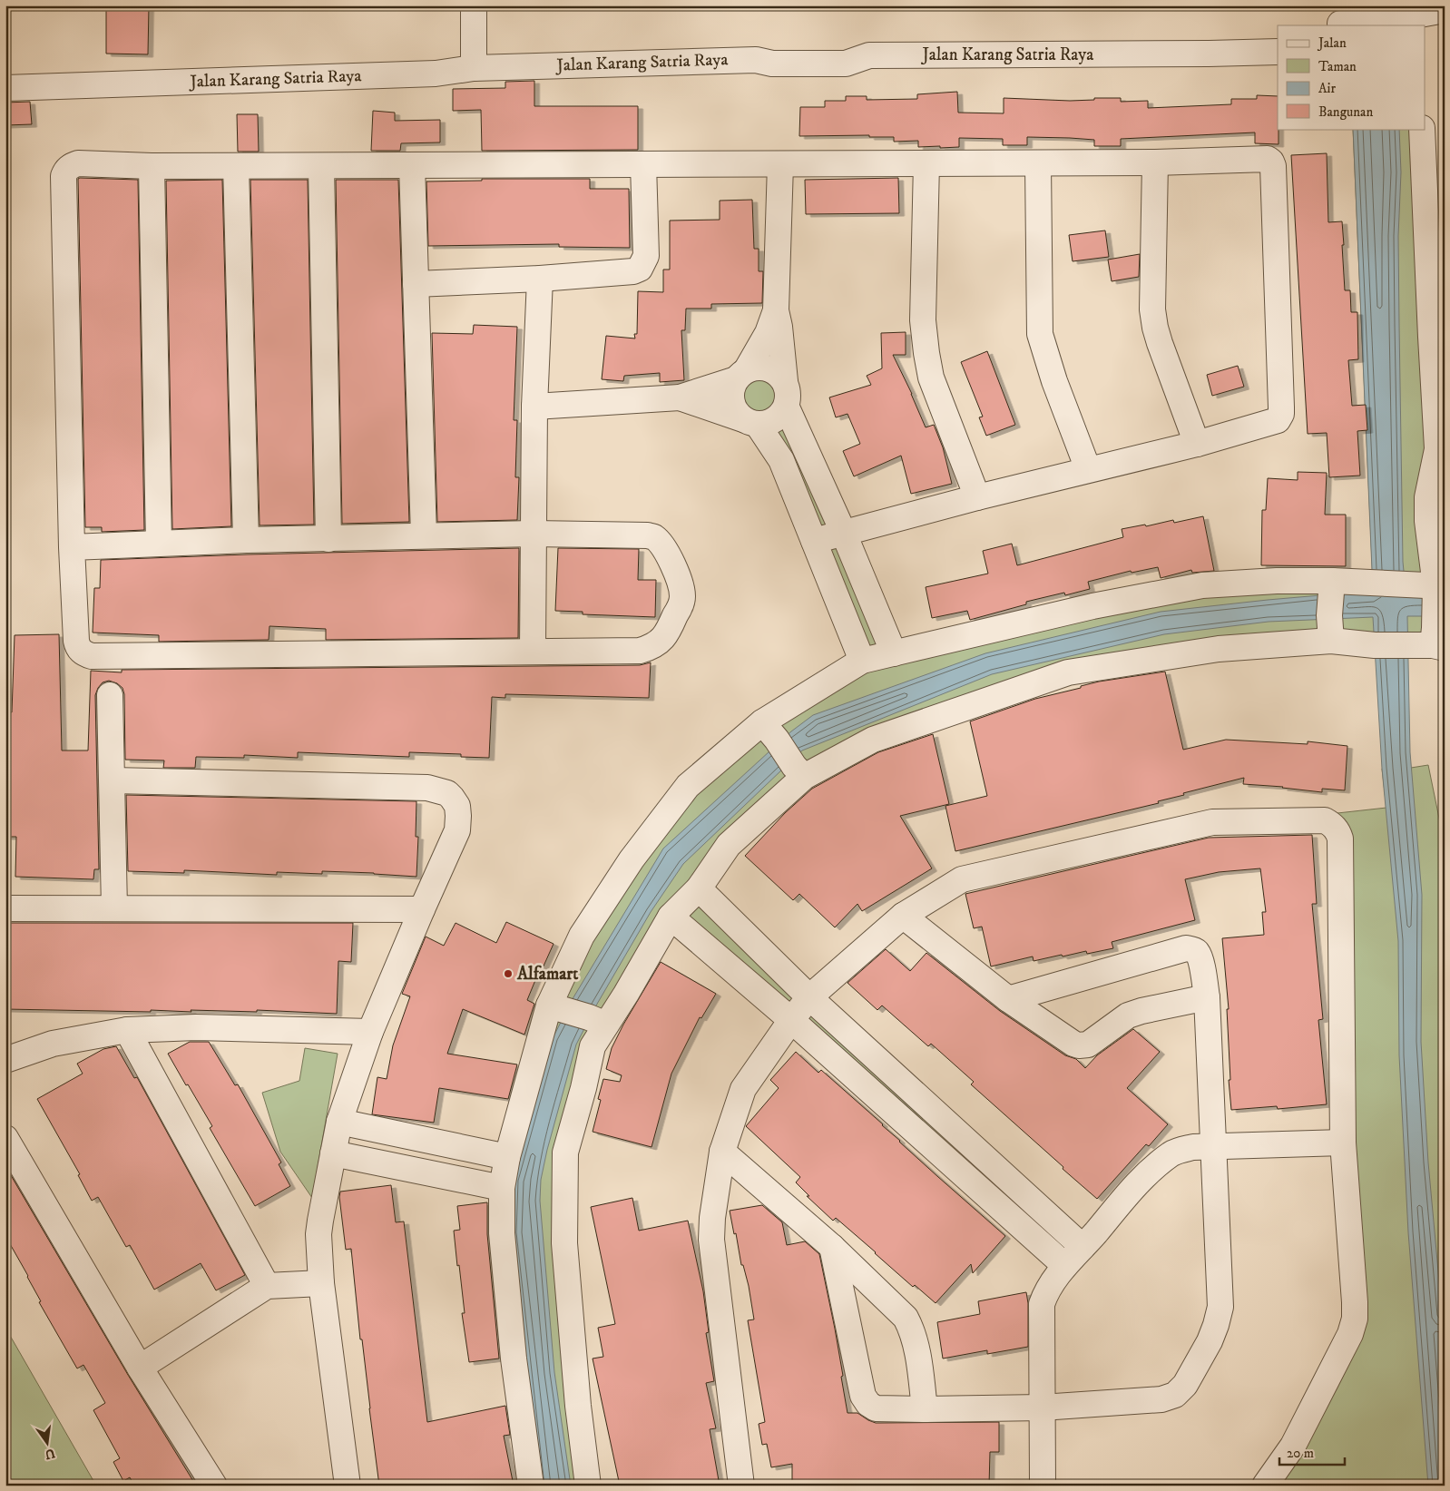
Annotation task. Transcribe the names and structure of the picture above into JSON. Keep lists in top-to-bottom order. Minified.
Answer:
{"streets":{"street":["Jalan Karang Satria Raya"]},"places":["Alfamart"],"legend":["Jalan","Taman","Air","Bangunan"],"scale_bar":"20 m","north":"bottom"}
